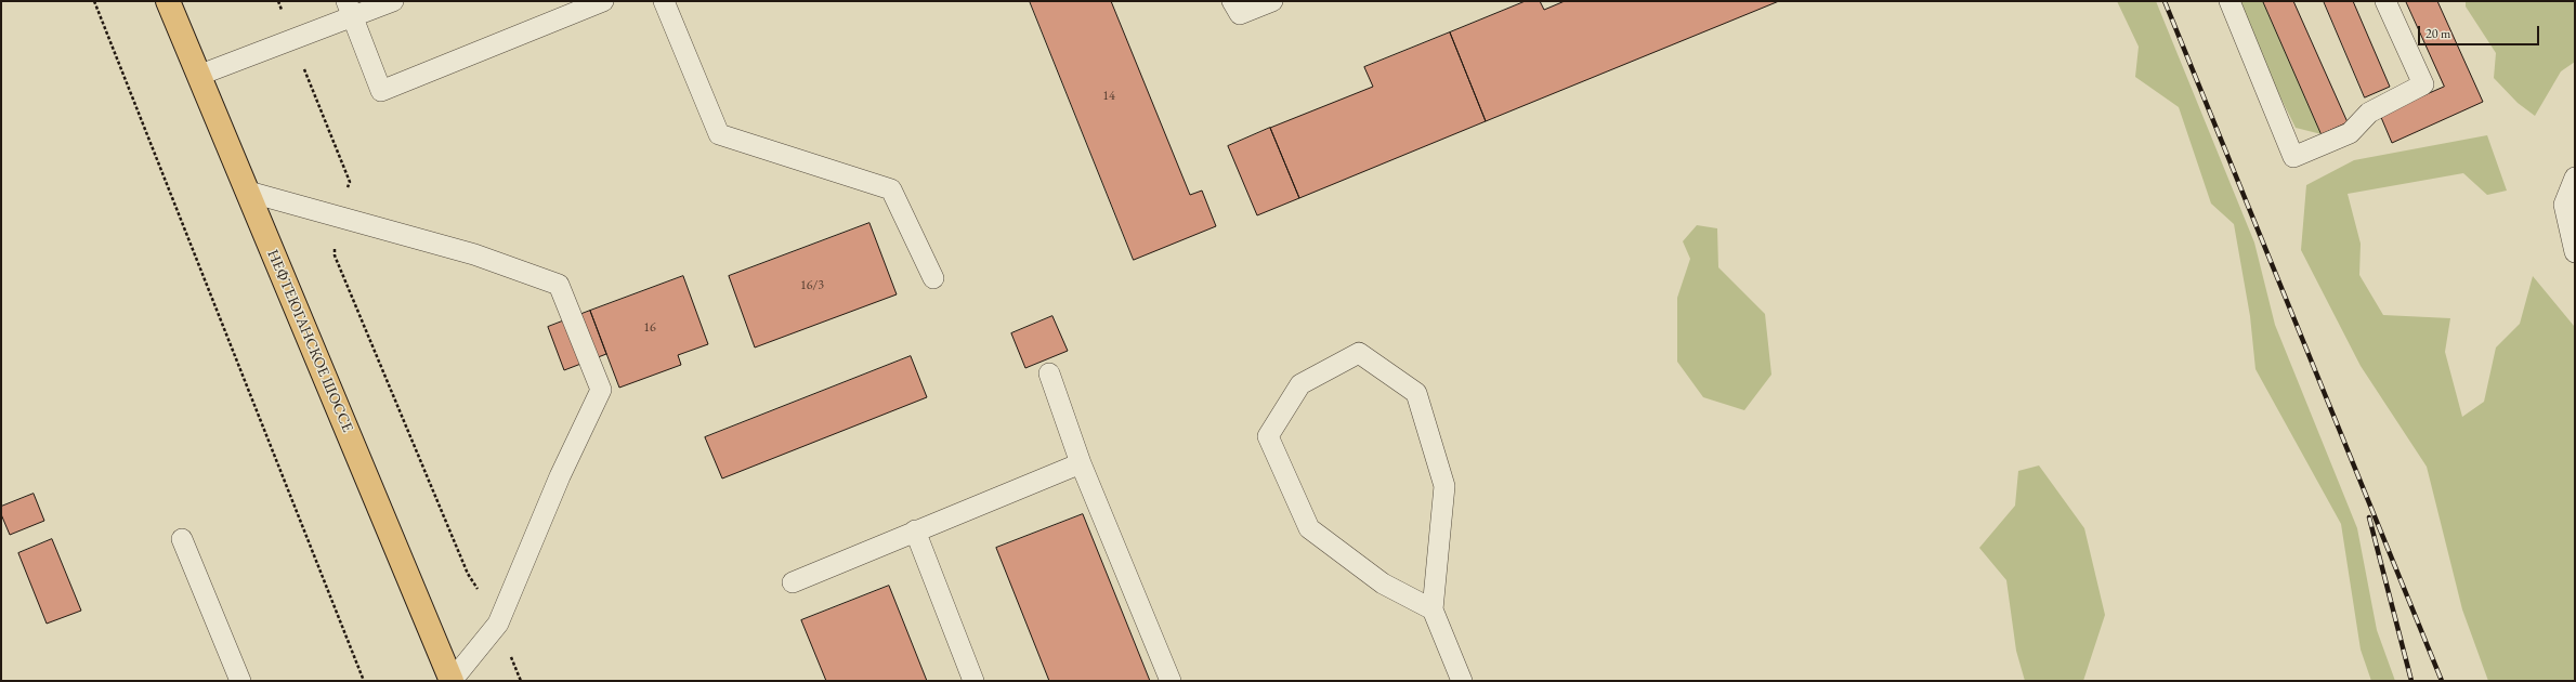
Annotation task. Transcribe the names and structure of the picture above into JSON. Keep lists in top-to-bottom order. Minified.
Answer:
{"streets":{"main road":["НЕФТЕЮГАНСКОЕ ШОССЕ"]},"house_numbers":["14","16/3","16"],"scale_bar":"20 m"}
